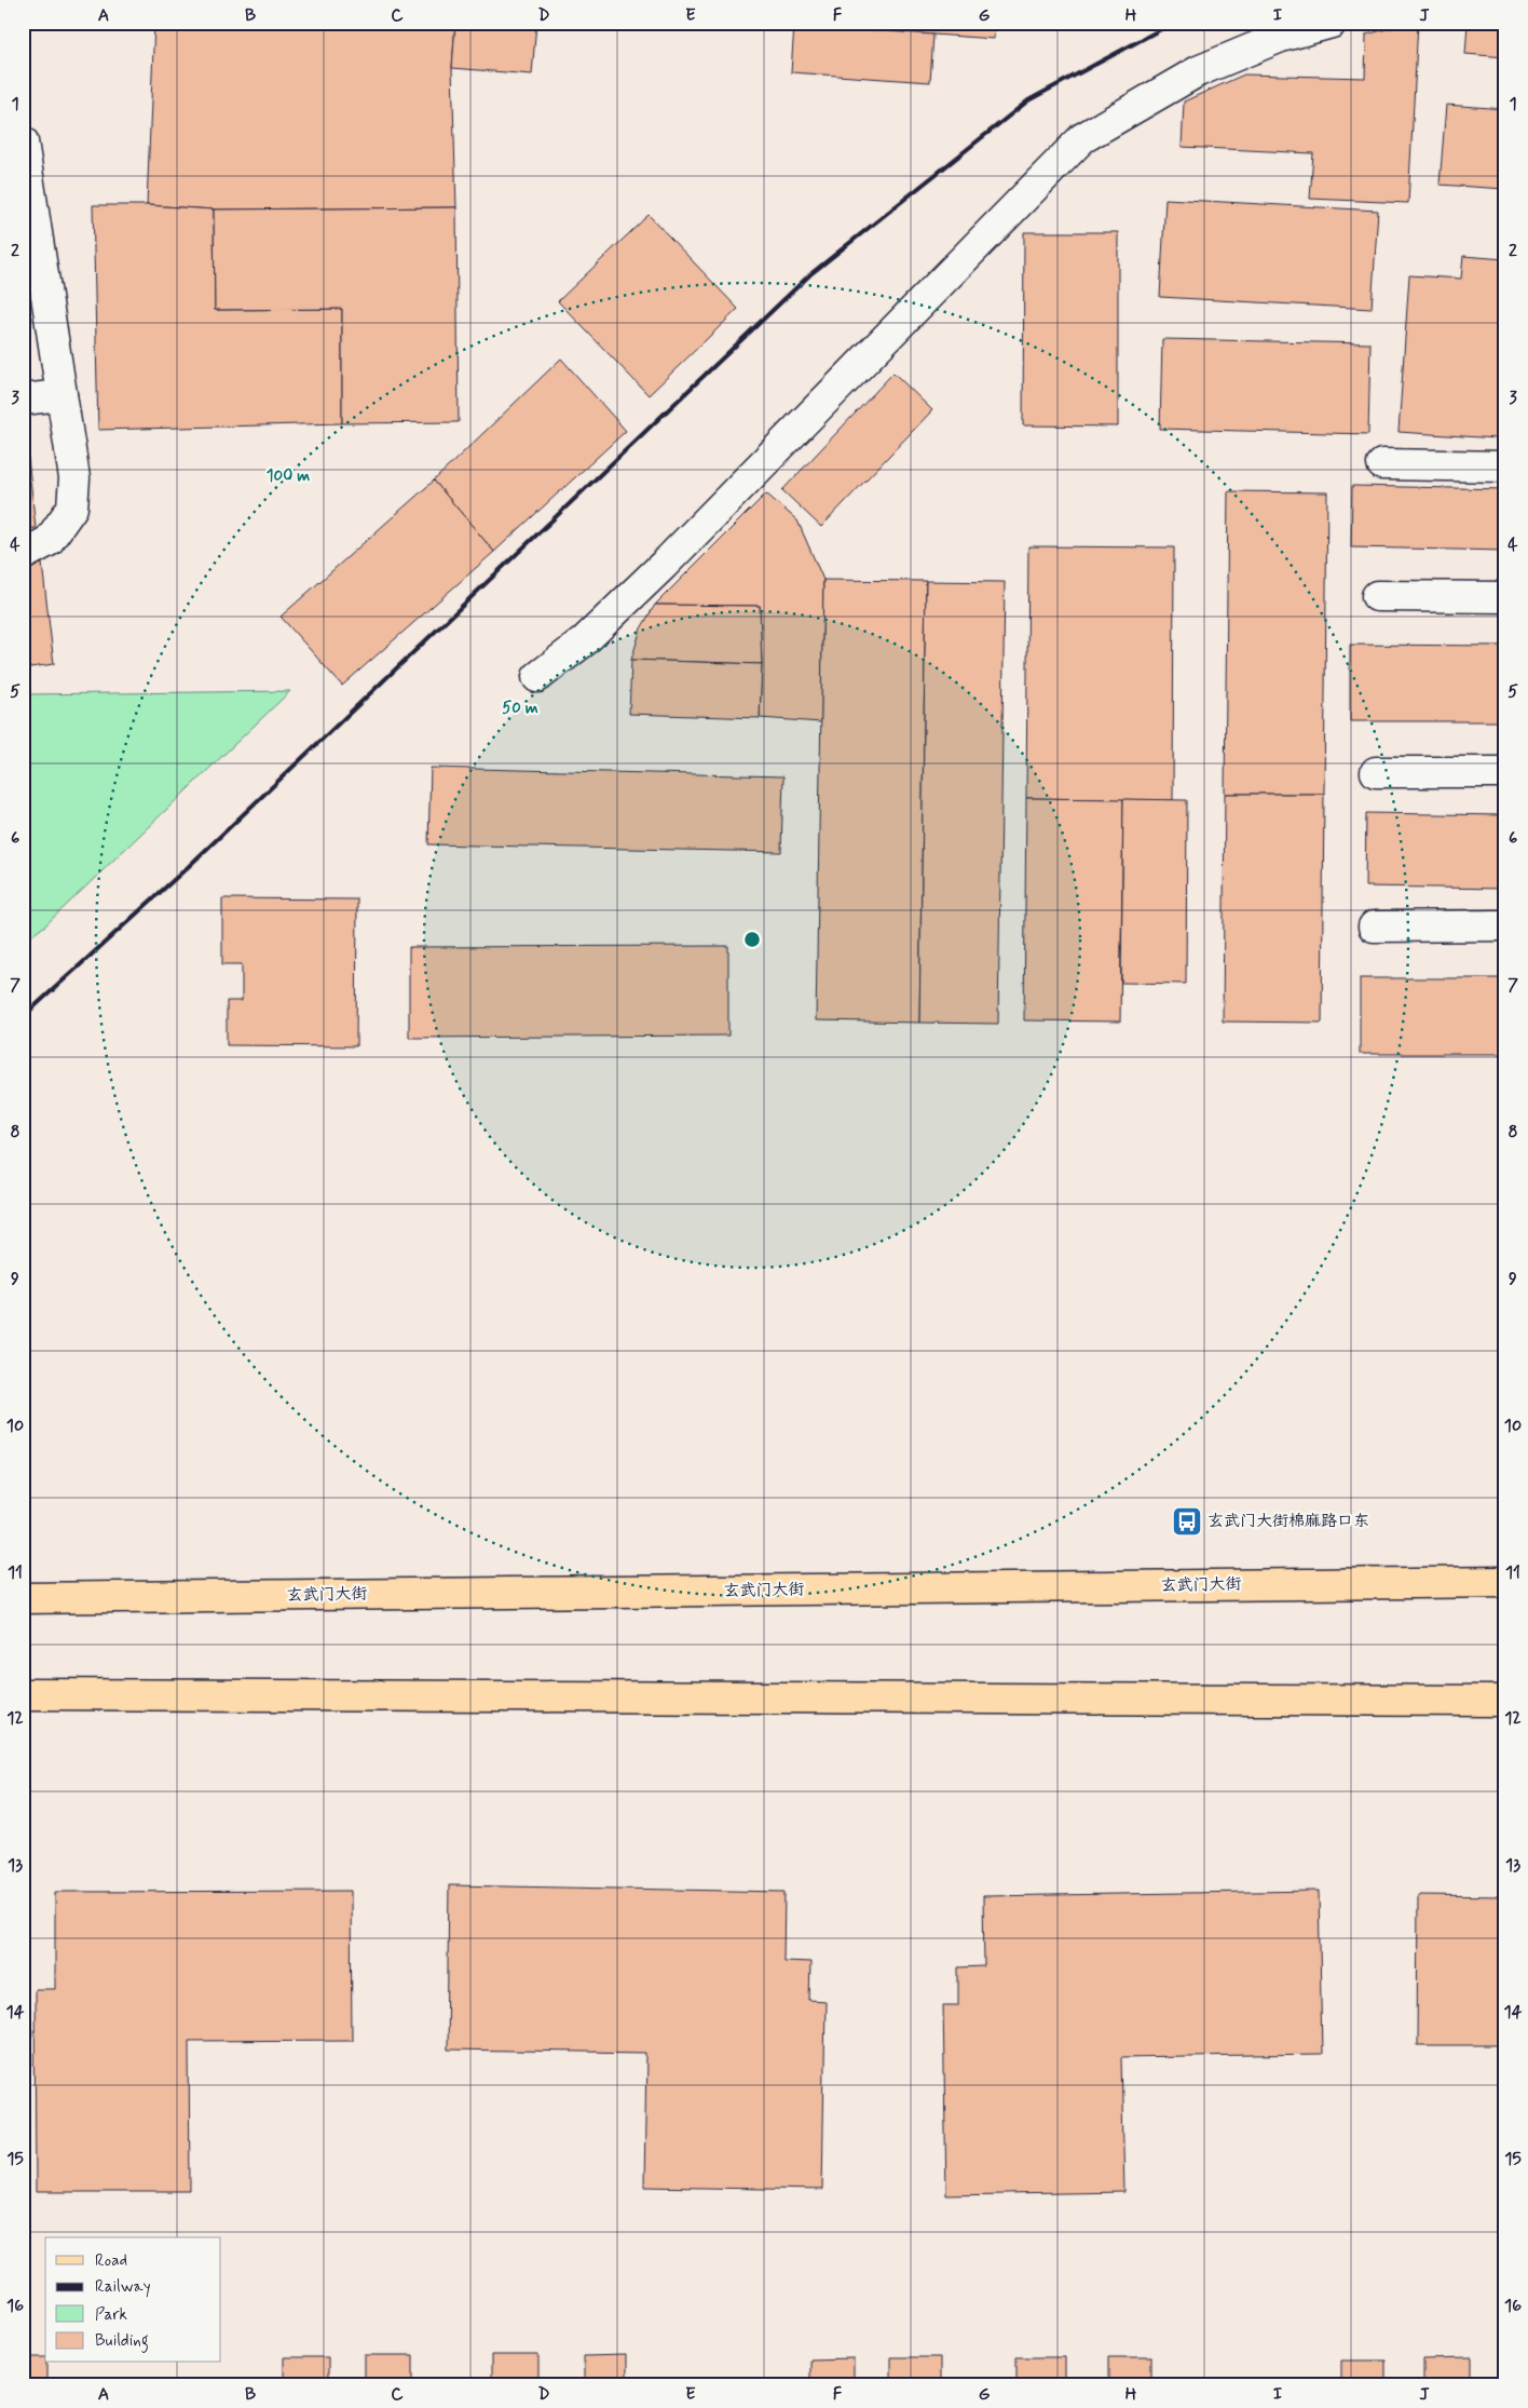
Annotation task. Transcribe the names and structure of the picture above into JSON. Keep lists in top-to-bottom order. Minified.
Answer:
{"streets":{"main road":["玄武门大街"]},"places":{"bus stop":["玄武门大街棉麻路口东"]},"legend":["Road","Railway","Park","Building"],"grid":{"columns":["A","B","C","D","E","F","G","H","I","J"],"rows":["1","2","3","4","5","6","7","8","9","10","11","12","13","14","15","16"]},"rings":["100 m","50 m"]}
